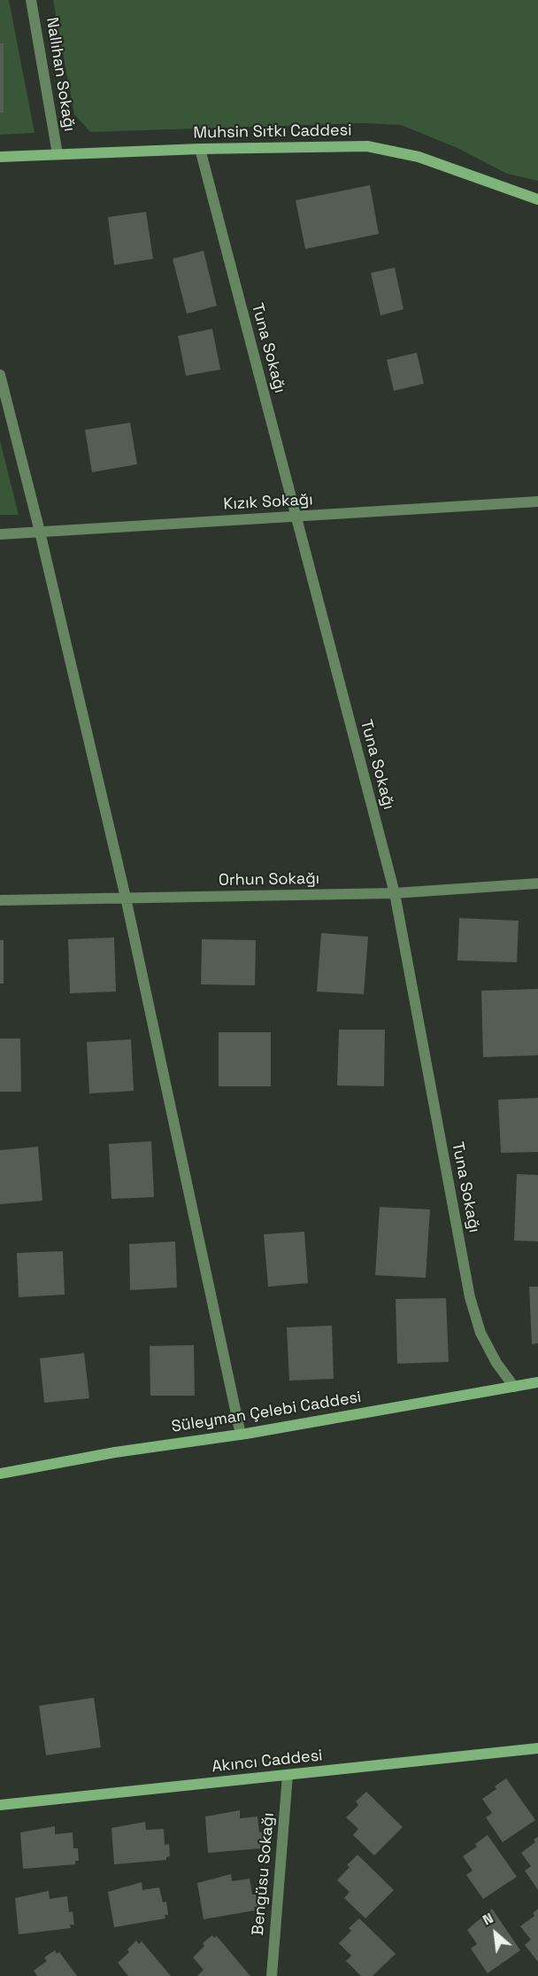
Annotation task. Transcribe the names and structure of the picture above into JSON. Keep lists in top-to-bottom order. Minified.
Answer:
{"streets":{"street":["Nallıhan Sokağı","Muhsin Sıtkı Caddesi","Tuna Sokağı","Kızık Sokağı","Orhun Sokağı","Süleyman Çelebi Caddesi","Akıncı Caddesi","Bengüsu Sokağı"]},"crossings":[["Nallıhan Sokağı","Muhsin Sıtkı Caddesi"],["Muhsin Sıtkı Caddesi","Tuna Sokağı"],["Tuna Sokağı","Kızık Sokağı"],["Tuna Sokağı","Orhun Sokağı"],["Tuna Sokağı","Süleyman Çelebi Caddesi"],["Akıncı Caddesi","Bengüsu Sokağı"]],"north":"top left"}
